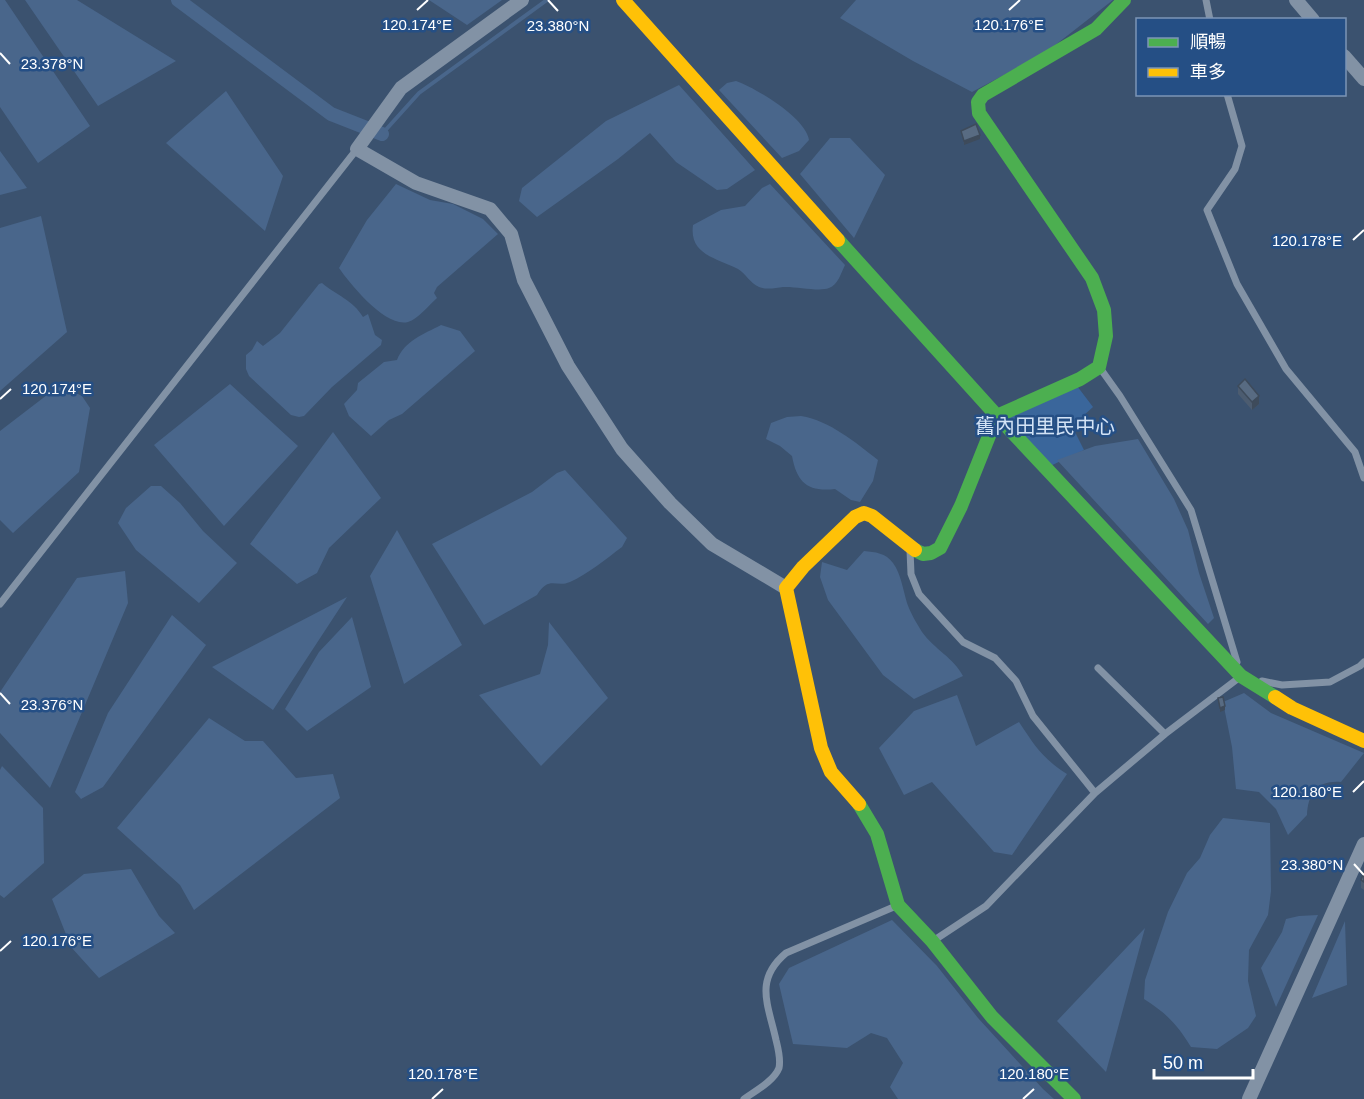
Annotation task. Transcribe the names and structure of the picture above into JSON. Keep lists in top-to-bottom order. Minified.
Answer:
{"parks":["舊內田里民中心"],"legend":["順暢","車多"],"scale_bar":"50 m","coordinates":["120.174°E","120.176°E","23.380°N","23.378°N","120.178°E","23.376°N","120.180°E"]}
